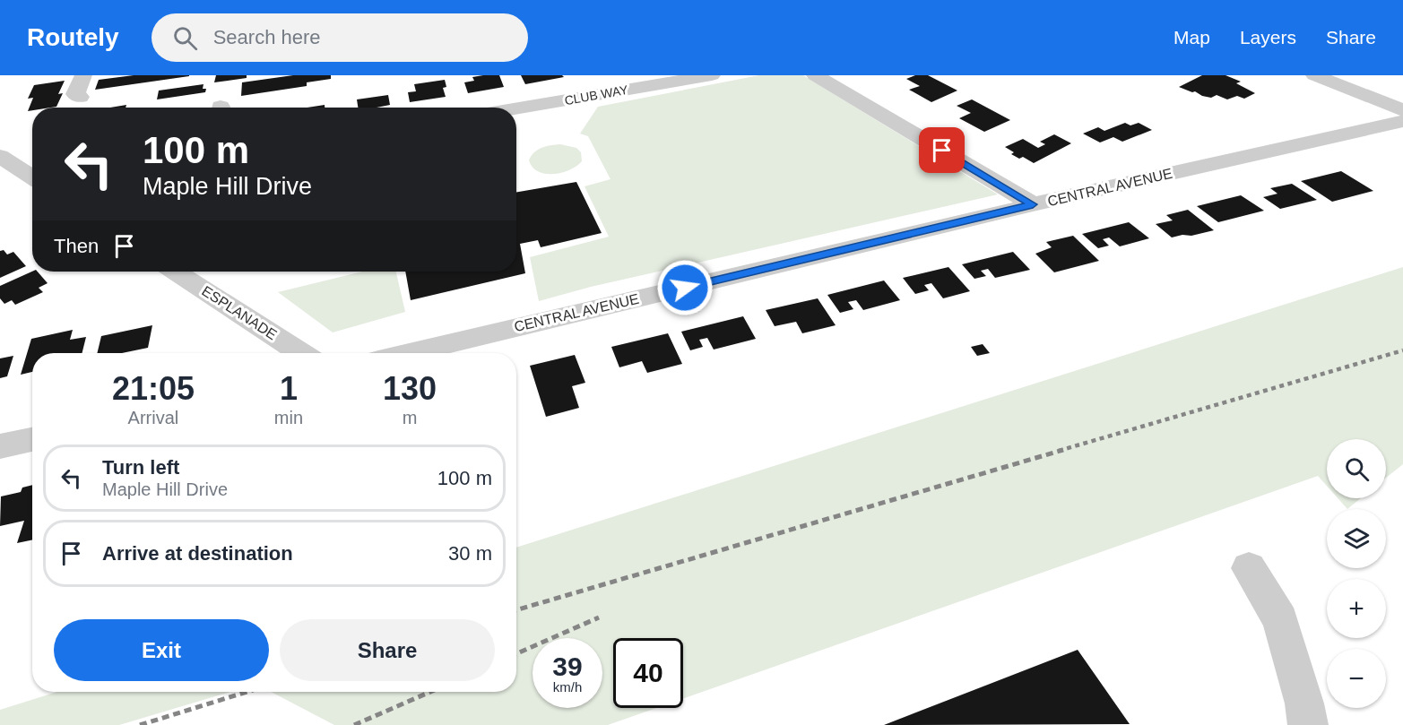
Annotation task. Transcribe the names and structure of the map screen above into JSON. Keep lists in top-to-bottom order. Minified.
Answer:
{"streets":{"street":["CLUB WAY","CENTRAL AVENUE","ESPLANADE"]},"page":{"header":"Routely","search":"Search here","nav":["Map","Layers","Share"],"turn":["100 m","Maple Hill Drive"],"then":"Then","eta":["21:05","Arrival","1","min","130","m"],"map_buttons":["+","−"],"list":[{"name":"Turn left","note":"Maple Hill Drive","value":"100 m"},{"name":"Arrive at destination","value":"30 m"}],"buttons":["Exit","Share"],"speed":"39 km/h","limit":"40"}}
